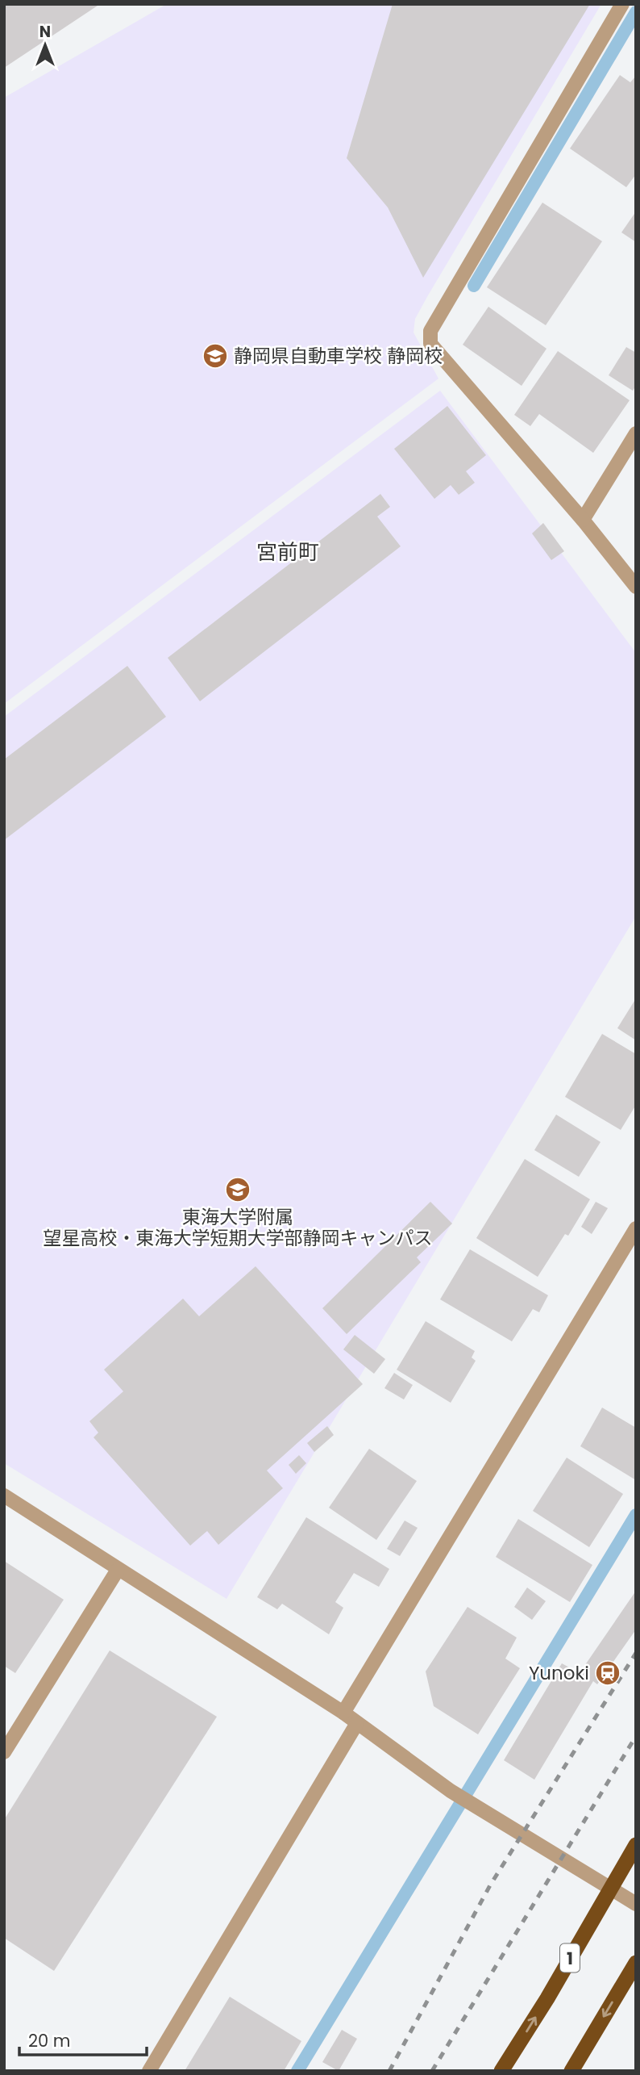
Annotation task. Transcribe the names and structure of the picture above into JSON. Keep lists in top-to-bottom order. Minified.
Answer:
{"streets":{"highway":["1"]},"districts":["宮前町"],"places":{"school or university":["静岡県自動車学校 静岡校","東海大学附属 望星高校・東海大学短期大学部静岡キャンパス"],"station":["Yunoki"]},"scale_bar":"20 m","north":"top"}
